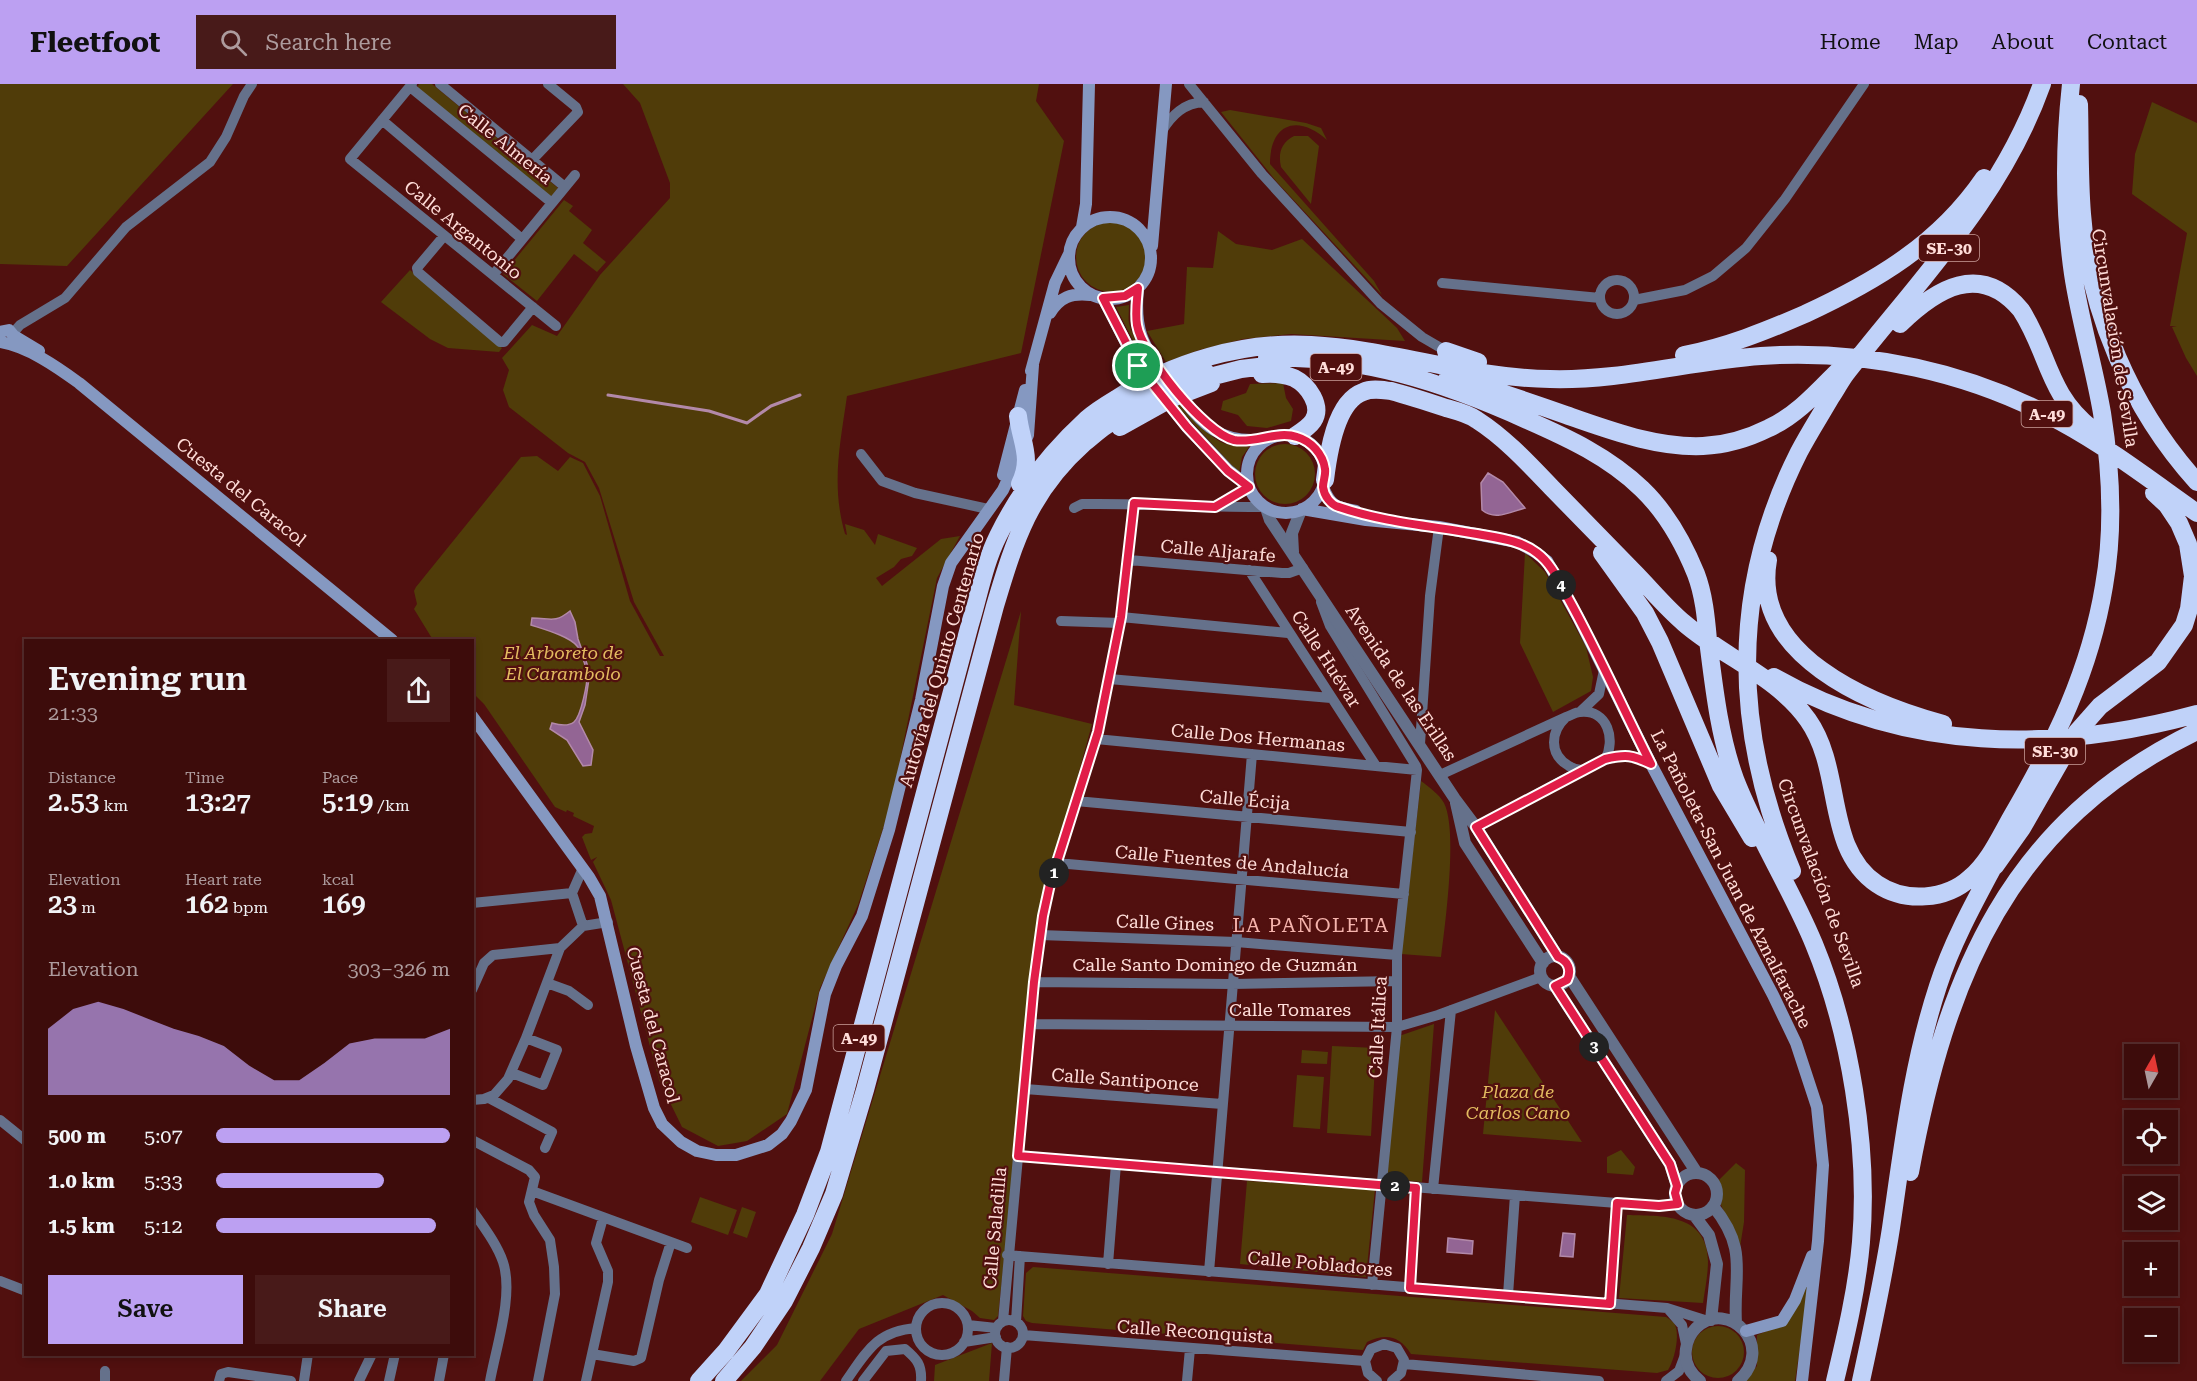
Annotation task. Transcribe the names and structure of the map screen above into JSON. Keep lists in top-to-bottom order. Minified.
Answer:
{"streets":{"highway":["SE-30","Circunvalación de Sevilla","A-49","Autovía del Quinto Centenario"],"main road":["Cuesta del Caracol","La Pañoleta-San Juan de Aznalfarache"],"street":["Calle Almería","Calle Argantonio","Calle Aljarafe","Calle Huévar","Avenida de las Erillas","Calle Dos Hermanas","Calle Écija","Calle Fuentes de Andalucía","Calle Gines","Calle Santo Domingo de Guzmán","Calle Tomares","Calle Itálica","Calle Santiponce","Calle Saladilla","Calle Pobladores","Calle Reconquista"]},"crossings":[["Calle Aljarafe","Calle Huévar"],["Calle Aljarafe","Avenida de las Erillas"],["Calle Aljarafe","Calle Saladilla"],["Calle Huévar","Calle Dos Hermanas"],["Avenida de las Erillas","Calle Dos Hermanas"],["Avenida de las Erillas","Calle Tomares"],["Avenida de las Erillas","Calle Itálica"],["Calle Dos Hermanas","Calle Itálica"],["Calle Dos Hermanas","Calle Saladilla"],["Calle Écija","Calle Itálica"],["Calle Écija","Calle Saladilla"],["Calle Fuentes de Andalucía","Calle Itálica"],["Calle Fuentes de Andalucía","Calle Saladilla"],["Calle Gines","Calle Itálica"],["Calle Gines","Calle Saladilla"],["Calle Santo Domingo de Guzmán","Calle Itálica"],["Calle Santo Domingo de Guzmán","Calle Saladilla"],["Calle Tomares","Calle Itálica"],["Calle Tomares","Calle Saladilla"],["Calle Itálica","Calle Pobladores"],["Calle Santiponce","Calle Saladilla"],["Calle Saladilla","Calle Pobladores"],["Calle Saladilla","Calle Reconquista"]],"districts":["LA PAÑOLETA"],"parks":["El Arboreto de El Carambolo","Plaza de Carlos Cano"],"north":"top","page":{"header":"Fleetfoot","search":"Search here","nav":["Home","Map","About","Contact"],"pins":["4","1","3","2"],"heading":["Evening run","21:33"],"stats":[["Distance","2.53 km"],["Time","13:27"],["Pace","5:19 /km"],["Elevation","23 m"],["Heart rate","162 bpm"],["kcal","169"]],"chart":["Elevation","303–326 m"],"map_buttons":["+","−"],"list":[{"name":"500 m","note":"5:07"},{"name":"1.0 km","note":"5:33"},{"name":"1.5 km","note":"5:12"}],"buttons":["Save","Share"]}}
